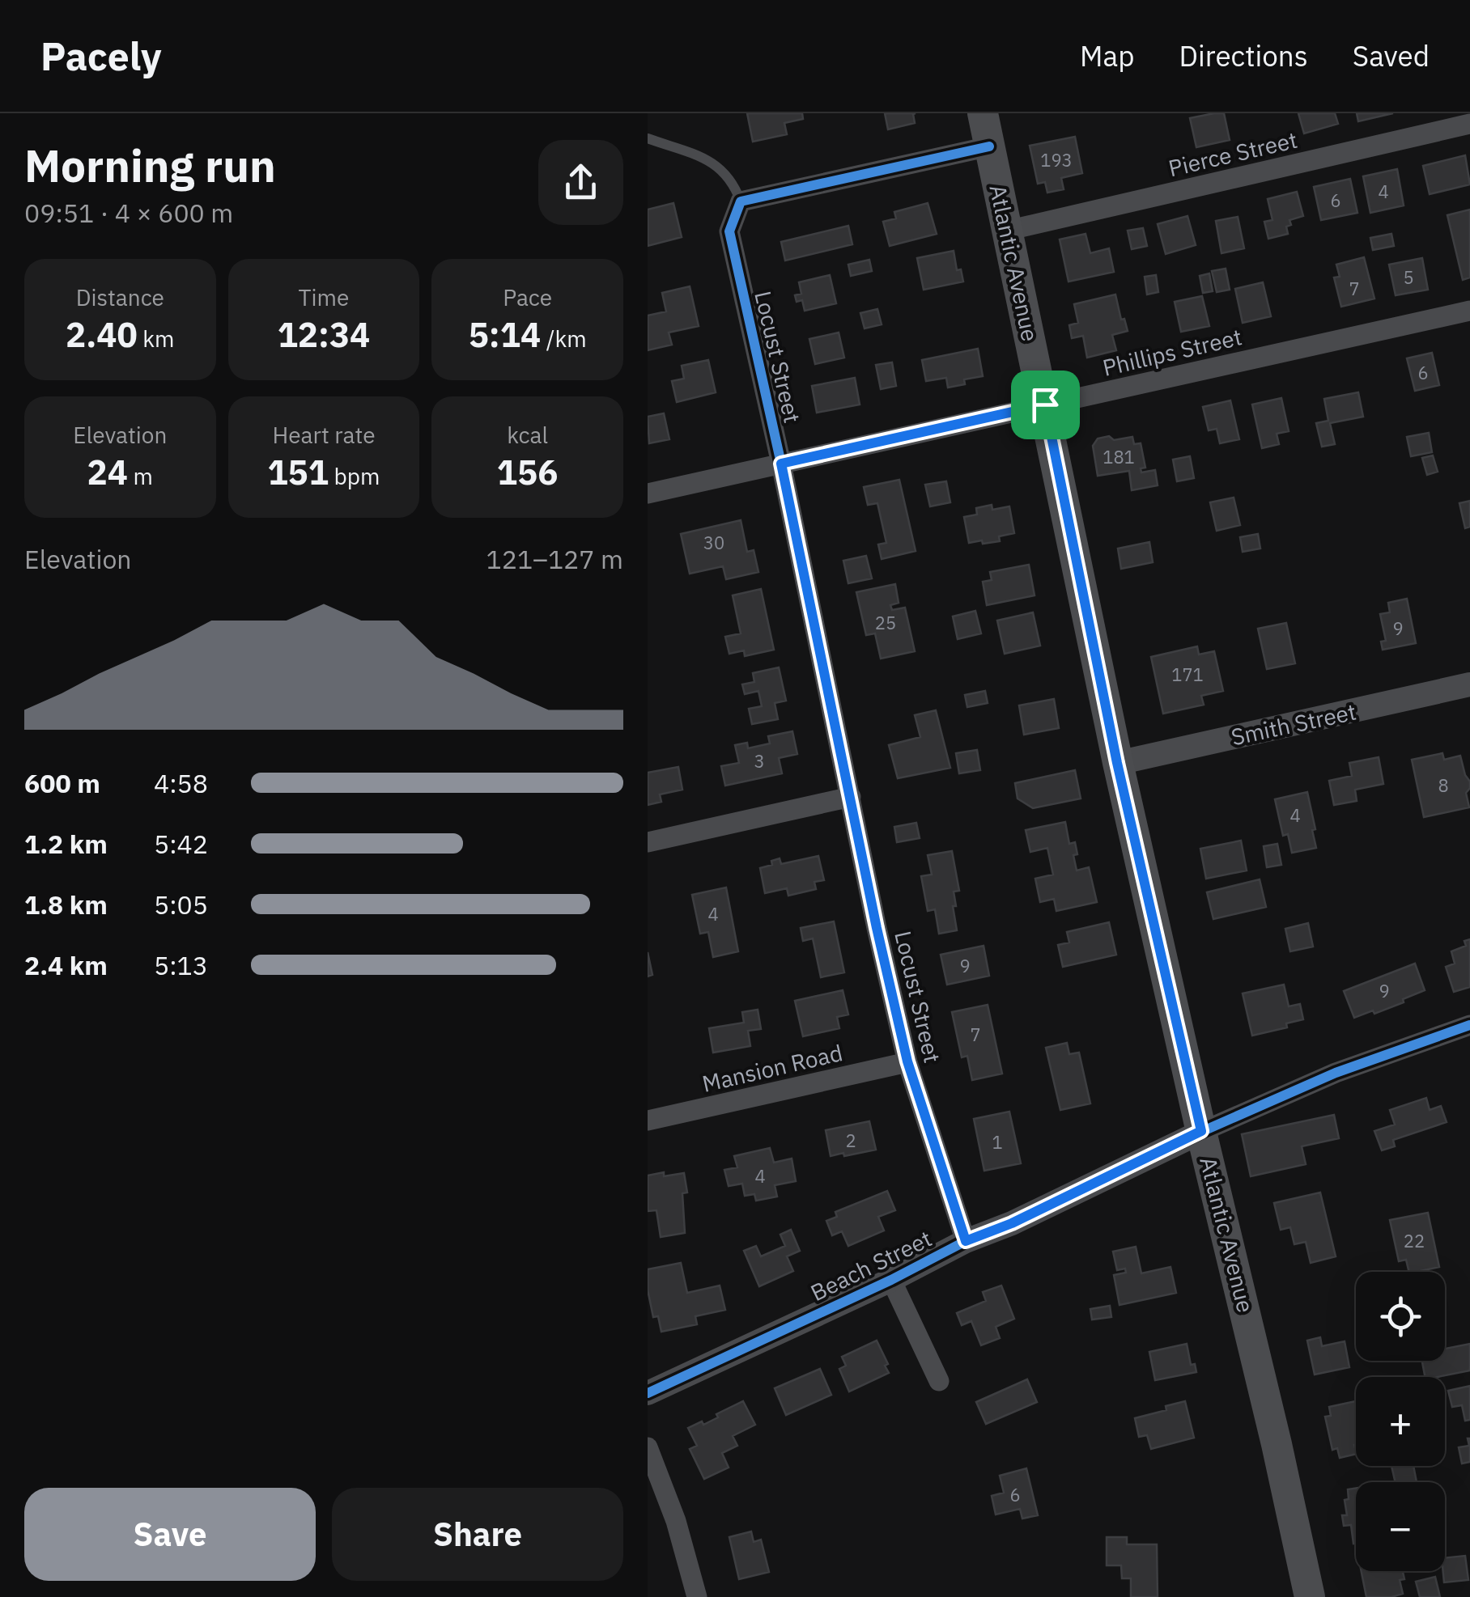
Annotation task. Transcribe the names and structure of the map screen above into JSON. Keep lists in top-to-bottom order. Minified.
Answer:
{"streets":{"main road":["Atlantic Avenue"],"street":["Pierce Street","Phillips Street","Locust Street","Smith Street","Mansion Road","Beach Street"]},"crossings":[["Pierce Street","Atlantic Avenue"],["Atlantic Avenue","Phillips Street"],["Atlantic Avenue","Smith Street"],["Atlantic Avenue","Beach Street"],["Phillips Street","Locust Street"],["Locust Street","Mansion Road"],["Locust Street","Beach Street"]],"house_numbers":["193","4","6","5","7","6","181","30","25","9","171","3","8","4","4","9","9","7","2","1","4","22","6"],"page":{"header":"Pacely","nav":["Map","Directions","Saved"],"heading":["Morning run","09:51 · 4 × 600 m"],"stats":[["Distance","2.40 km"],["Time","12:34"],["Pace","5:14 /km"],["Elevation","24 m"],["Heart rate","151 bpm"],["kcal","156"]],"chart":["Elevation","121–127 m"],"list":[{"name":"600 m","note":"4:58"},{"name":"1.2 km","note":"5:42"},{"name":"1.8 km","note":"5:05"},{"name":"2.4 km","note":"5:13"}],"map_buttons":["+","−"],"buttons":["Save","Share"]}}
